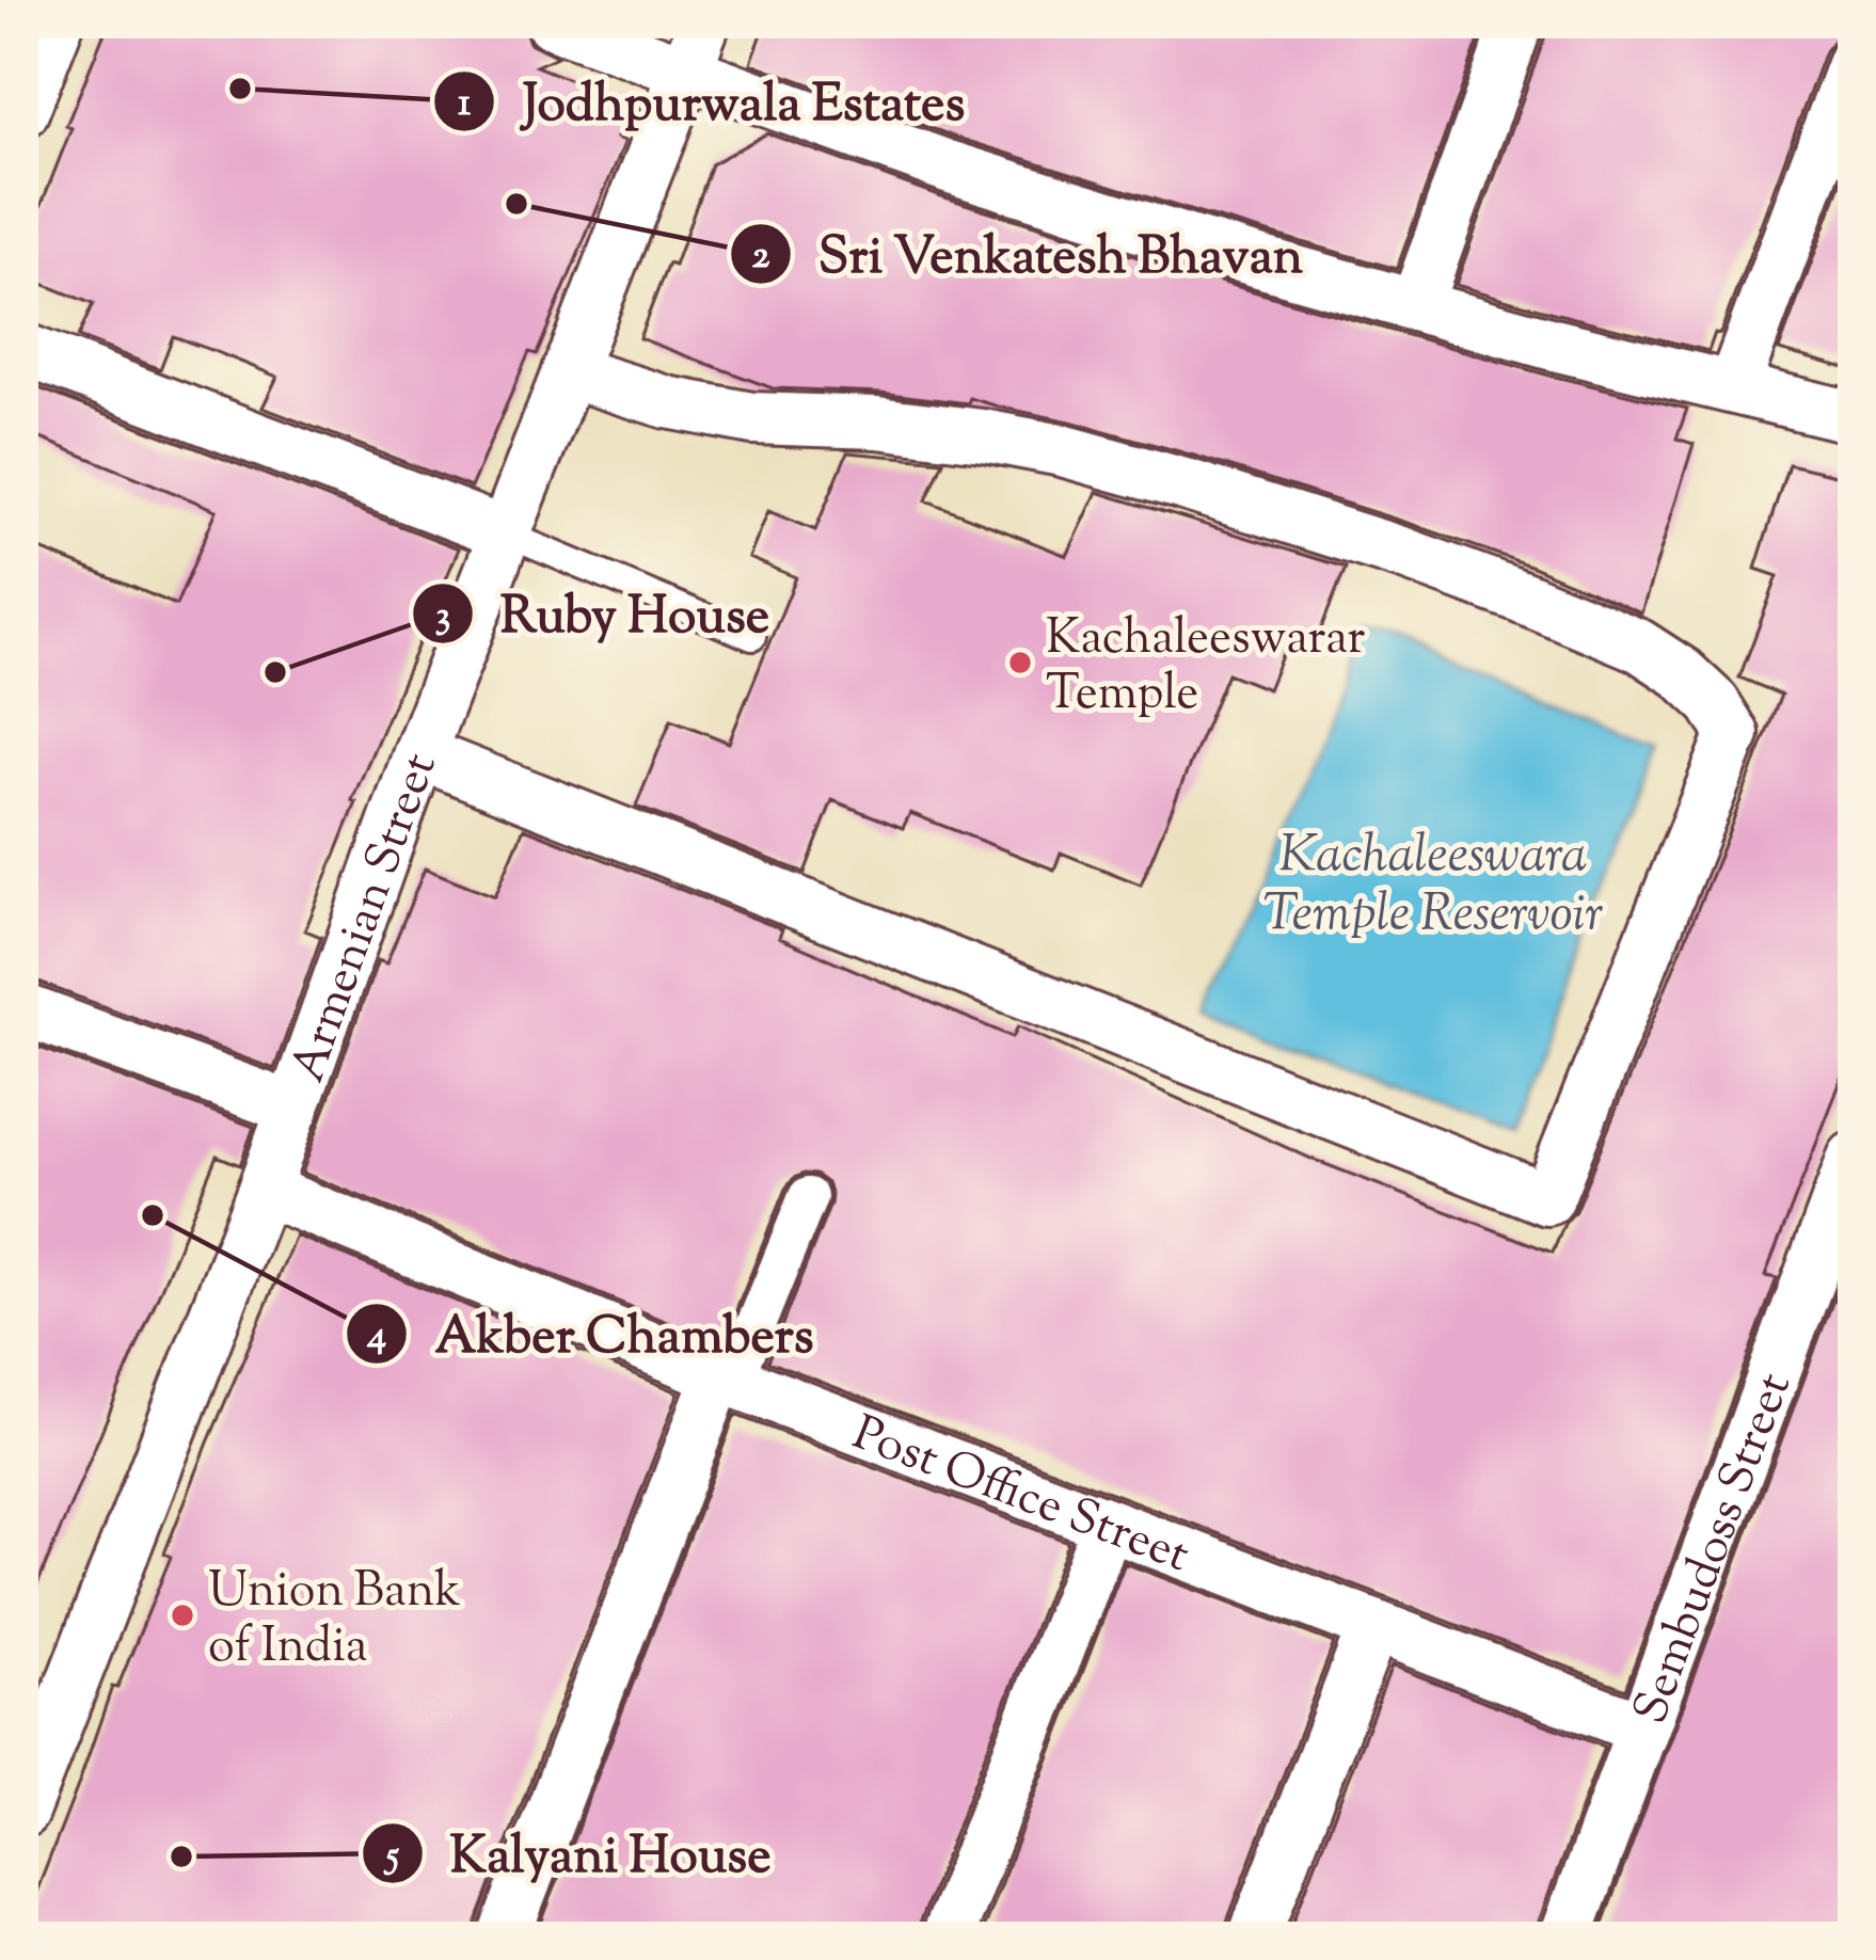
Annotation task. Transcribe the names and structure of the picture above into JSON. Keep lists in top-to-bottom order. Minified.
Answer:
{"streets":{"street":["Armenian Street","Post Office Street","Sembudoss Street"]},"crossings":[["Armenian Street","Post Office Street"],["Post Office Street","Sembudoss Street"]],"water":["Kachaleeswara Temple Reservoir"],"places":["Jodhpurwala Estates","Sri Venkatesh Bhavan","Kachaleeswarar Temple","Ruby House","Akber Chambers","Union Bank of India","Kalyani House"]}
